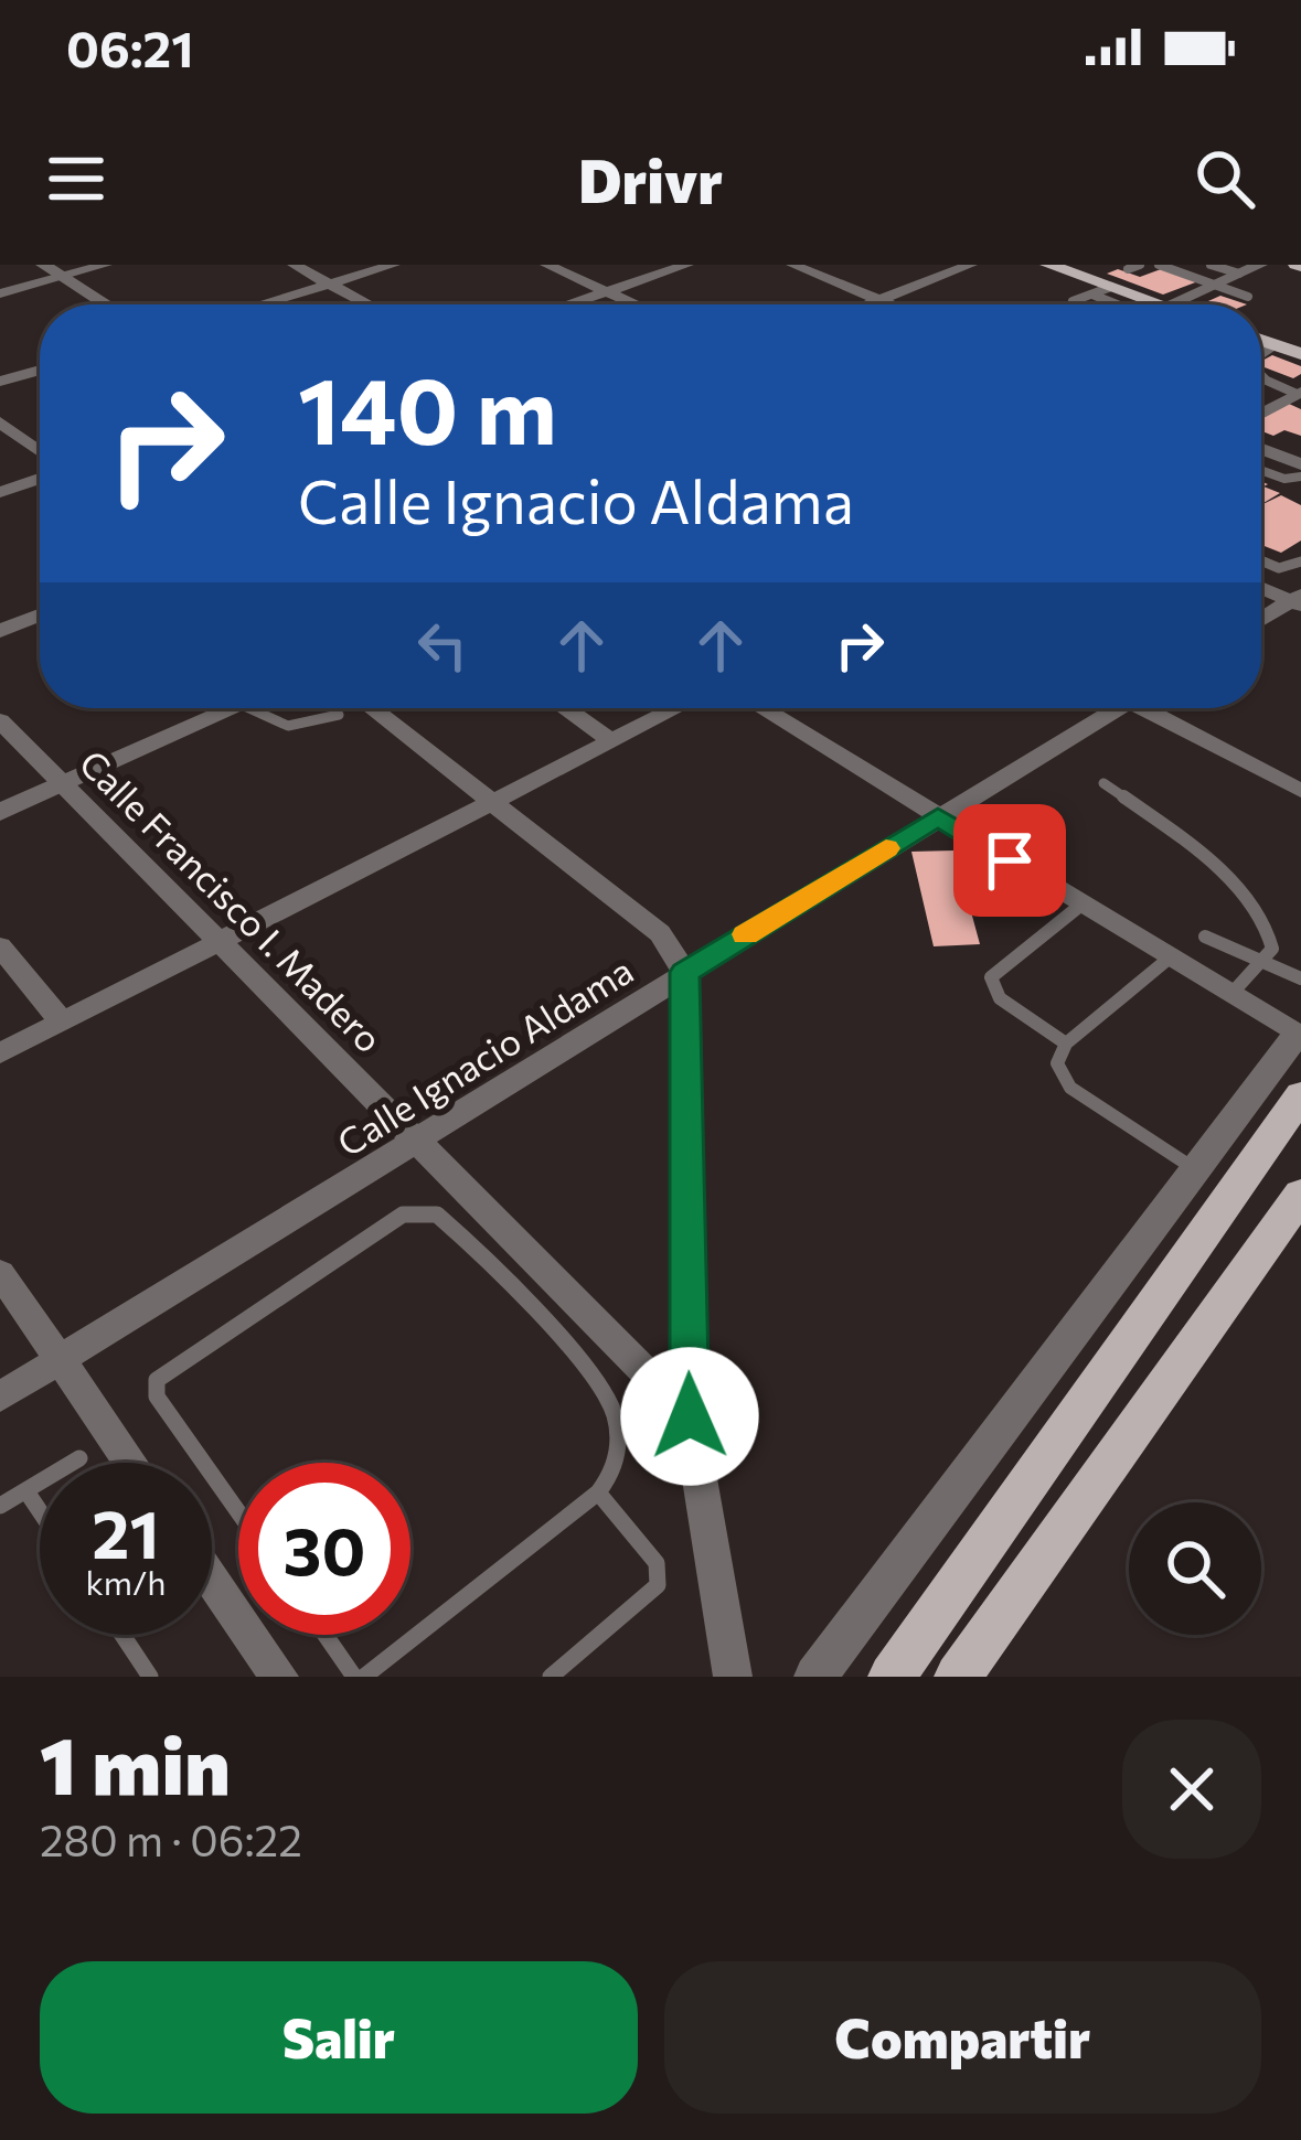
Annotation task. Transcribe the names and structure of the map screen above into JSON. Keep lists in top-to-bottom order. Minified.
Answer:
{"streets":{"street":["Calle Francisco I. Madero","Calle Ignacio Aldama"]},"crossings":[["Calle Francisco I. Madero","Calle Ignacio Aldama"]],"page":{"status":"06:21","header":"Drivr","turn":["140 m","Calle Ignacio Aldama"],"speed":"21 km/h","limit":"30","heading":["1 min","280 m · 06:22"],"buttons":["Salir","Compartir"]}}
